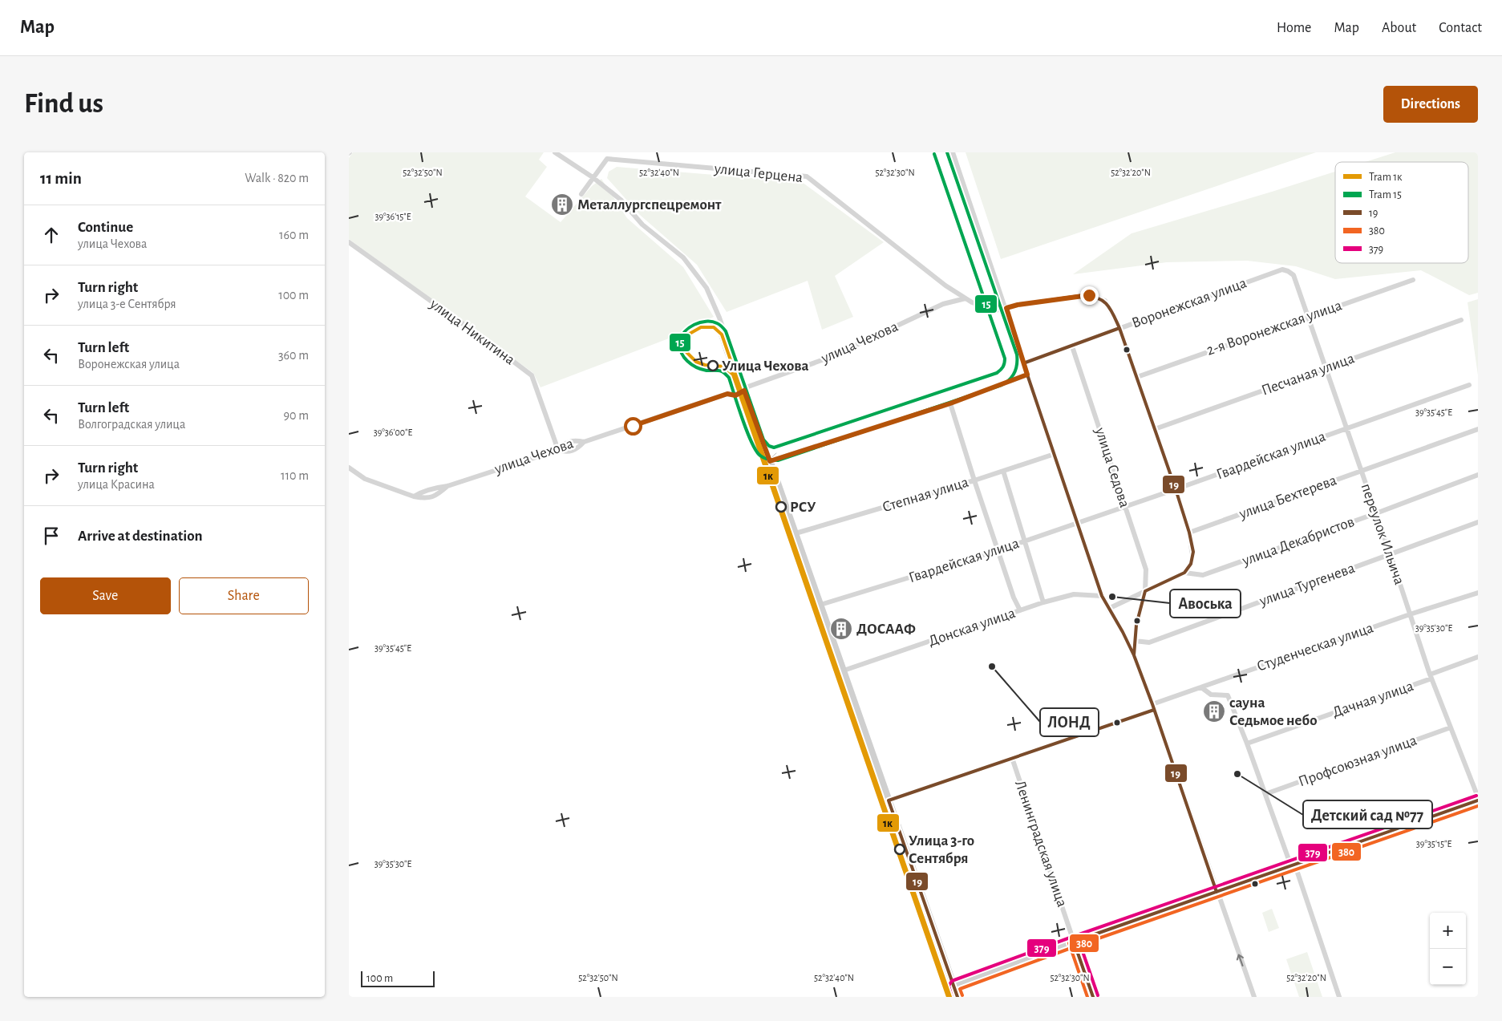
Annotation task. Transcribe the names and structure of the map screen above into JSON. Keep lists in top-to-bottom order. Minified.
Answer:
{"streets":{"street":["улица Герцена","Воронежская улица","2-я Воронежская улица","улица Никитина","улица Чехова","Песчаная улица","Гвардейская улица","улица Седова","Степная улица","улица Бехтерева","переулок Ильича","улица Декабристов","улица Тургенева","Донская улица","Студенческая улица","Дачная улица","Профсоюзная улица","Ленинградская улица"]},"crossings":[["улица Герцена","Воронежская улица"],["улица Герцена","2-я Воронежская улица"],["улица Герцена","улица Чехова"],["улица Герцена","Песчаная улица"],["улица Герцена","Гвардейская улица"],["улица Герцена","улица Бехтерева"],["улица Герцена","улица Декабристов"],["Воронежская улица","улица Седова"],["Воронежская улица","переулок Ильича"],["2-я Воронежская улица","переулок Ильича"],["улица Никитина","улица Чехова"],["Песчаная улица","переулок Ильича"],["Гвардейская улица","улица Седова"],["Гвардейская улица","переулок Ильича"],["улица Седова","улица Тургенева"],["улица Бехтерева","переулок Ильича"],["переулок Ильича","улица Декабристов"],["переулок Ильича","улица Тургенева"],["переулок Ильича","Студенческая улица"],["переулок Ильича","Дачная улица"],["переулок Ильича","Профсоюзная улица"]],"places":{"building":["Металлургспецремонт","ДОСААФ","сауна Седьмое небо"],"other":["Улица Чехова","РСУ","Авоська","ЛОНД","Детский сад №77","Улица 3-го Сентября"]},"lines":["tram line 15","transit line 19","tram line 1к","transit line 379","transit line 380"],"legend":["Tram 1к","Tram 15","19","380","379"],"scale_bar":"100 m","page":{"header":"Map","nav":["Home","Map","About","Contact"],"buttons":["Directions",["Save","Share"]],"title":"Find us","heading":["11 min","Walk · 820 m"],"list":[["Continue","улица Чехова","160 m"],["Turn right","улица 3-е Сентября","100 m"],["Turn left","Воронежская улица","360 m"],["Turn left","Волгоградская улица","90 m"],["Turn right","улица Красина","110 m"],"Arrive at destination"],"map_buttons":["+","−"],"scale":"100 m"},"coordinates":["52°32'50\"N","52°32'40\"N","52°32'30\"N","52°32'20\"N","39°36'15\"E","39°35'45\"E","39°36'00\"E","39°35'30\"E","39°35'15\"E"]}
